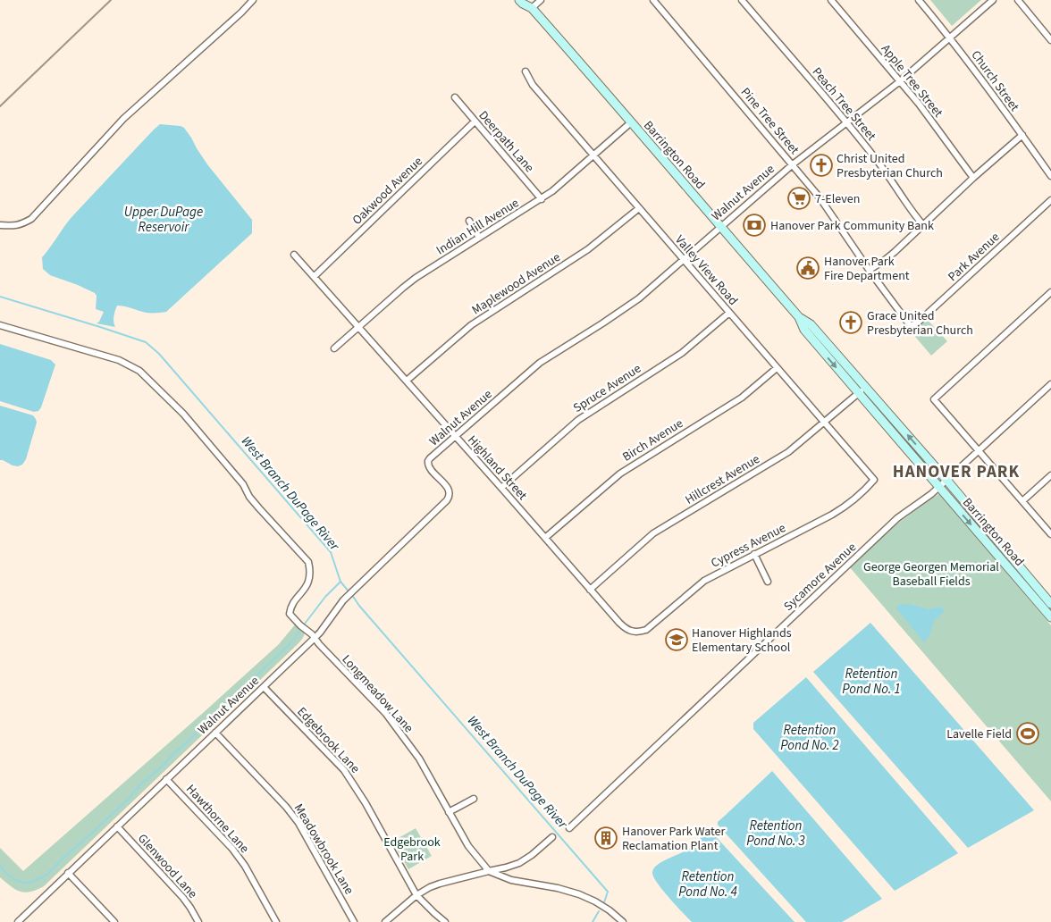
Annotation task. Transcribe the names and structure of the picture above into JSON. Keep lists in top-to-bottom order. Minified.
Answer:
{"streets":{"main road":["Barrington Road"],"street":["Apple Tree Street","Church Street","Peach Tree Street","Pine Tree Street","Deerpath Lane","Oakwood Avenue","Walnut Avenue","Indian Hill Avenue","Park Avenue","Valley View Road","Maplewood Avenue","Spruce Avenue","Birch Avenue","Highland Street","Hillcrest Avenue","Cypress Avenue","Sycamore Avenue","Longmeadow Lane","Edgebrook Lane","Hawthorne Lane","Meadowbrook Lane","Glenwood Lane"]},"crossings":[["Apple Tree Street","Walnut Avenue"],["Church Street","Walnut Avenue"],["Peach Tree Street","Walnut Avenue"],["Pine Tree Street","Walnut Avenue"],["Pine Tree Street","Park Avenue"],["Deerpath Lane","Oakwood Avenue"],["Deerpath Lane","Indian Hill Avenue"],["Barrington Road","Walnut Avenue"],["Barrington Road","Indian Hill Avenue"],["Barrington Road","Hillcrest Avenue"],["Barrington Road","Sycamore Avenue"],["Oakwood Avenue","Highland Street"],["Walnut Avenue","Valley View Road"],["Walnut Avenue","Highland Street"],["Walnut Avenue","Longmeadow Lane"],["Walnut Avenue","Edgebrook Lane"],["Walnut Avenue","Hawthorne Lane"],["Walnut Avenue","Meadowbrook Lane"],["Walnut Avenue","Glenwood Lane"],["Indian Hill Avenue","Valley View Road"],["Indian Hill Avenue","Highland Street"],["Valley View Road","Maplewood Avenue"],["Valley View Road","Spruce Avenue"],["Valley View Road","Birch Avenue"],["Valley View Road","Hillcrest Avenue"],["Valley View Road","Cypress Avenue"],["Maplewood Avenue","Highland Street"],["Spruce Avenue","Highland Street"],["Birch Avenue","Highland Street"],["Highland Street","Hillcrest Avenue"],["Highland Street","Cypress Avenue"]],"districts":["HANOVER PARK"],"water":["Upper DuPage Reservoir","West Branch DuPage River","Retention Pond No. 1","Retention Pond No. 2","Retention Pond No. 3","Retention Pond No. 4"],"parks":["George Georgen Memorial Baseball Fields","Edgebrook Park"],"places":{"church":["Christ United Presbyterian Church","Grace United Presbyterian Church"],"supermarket":["7-Eleven"],"bank":["Hanover Park Community Bank"],"public building":["Hanover Park Fire Department"],"school or university":["Hanover Highlands Elementary School"],"sports":["Lavelle Field"],"building":["Hanover Park Water Reclamation Plant"]}}
